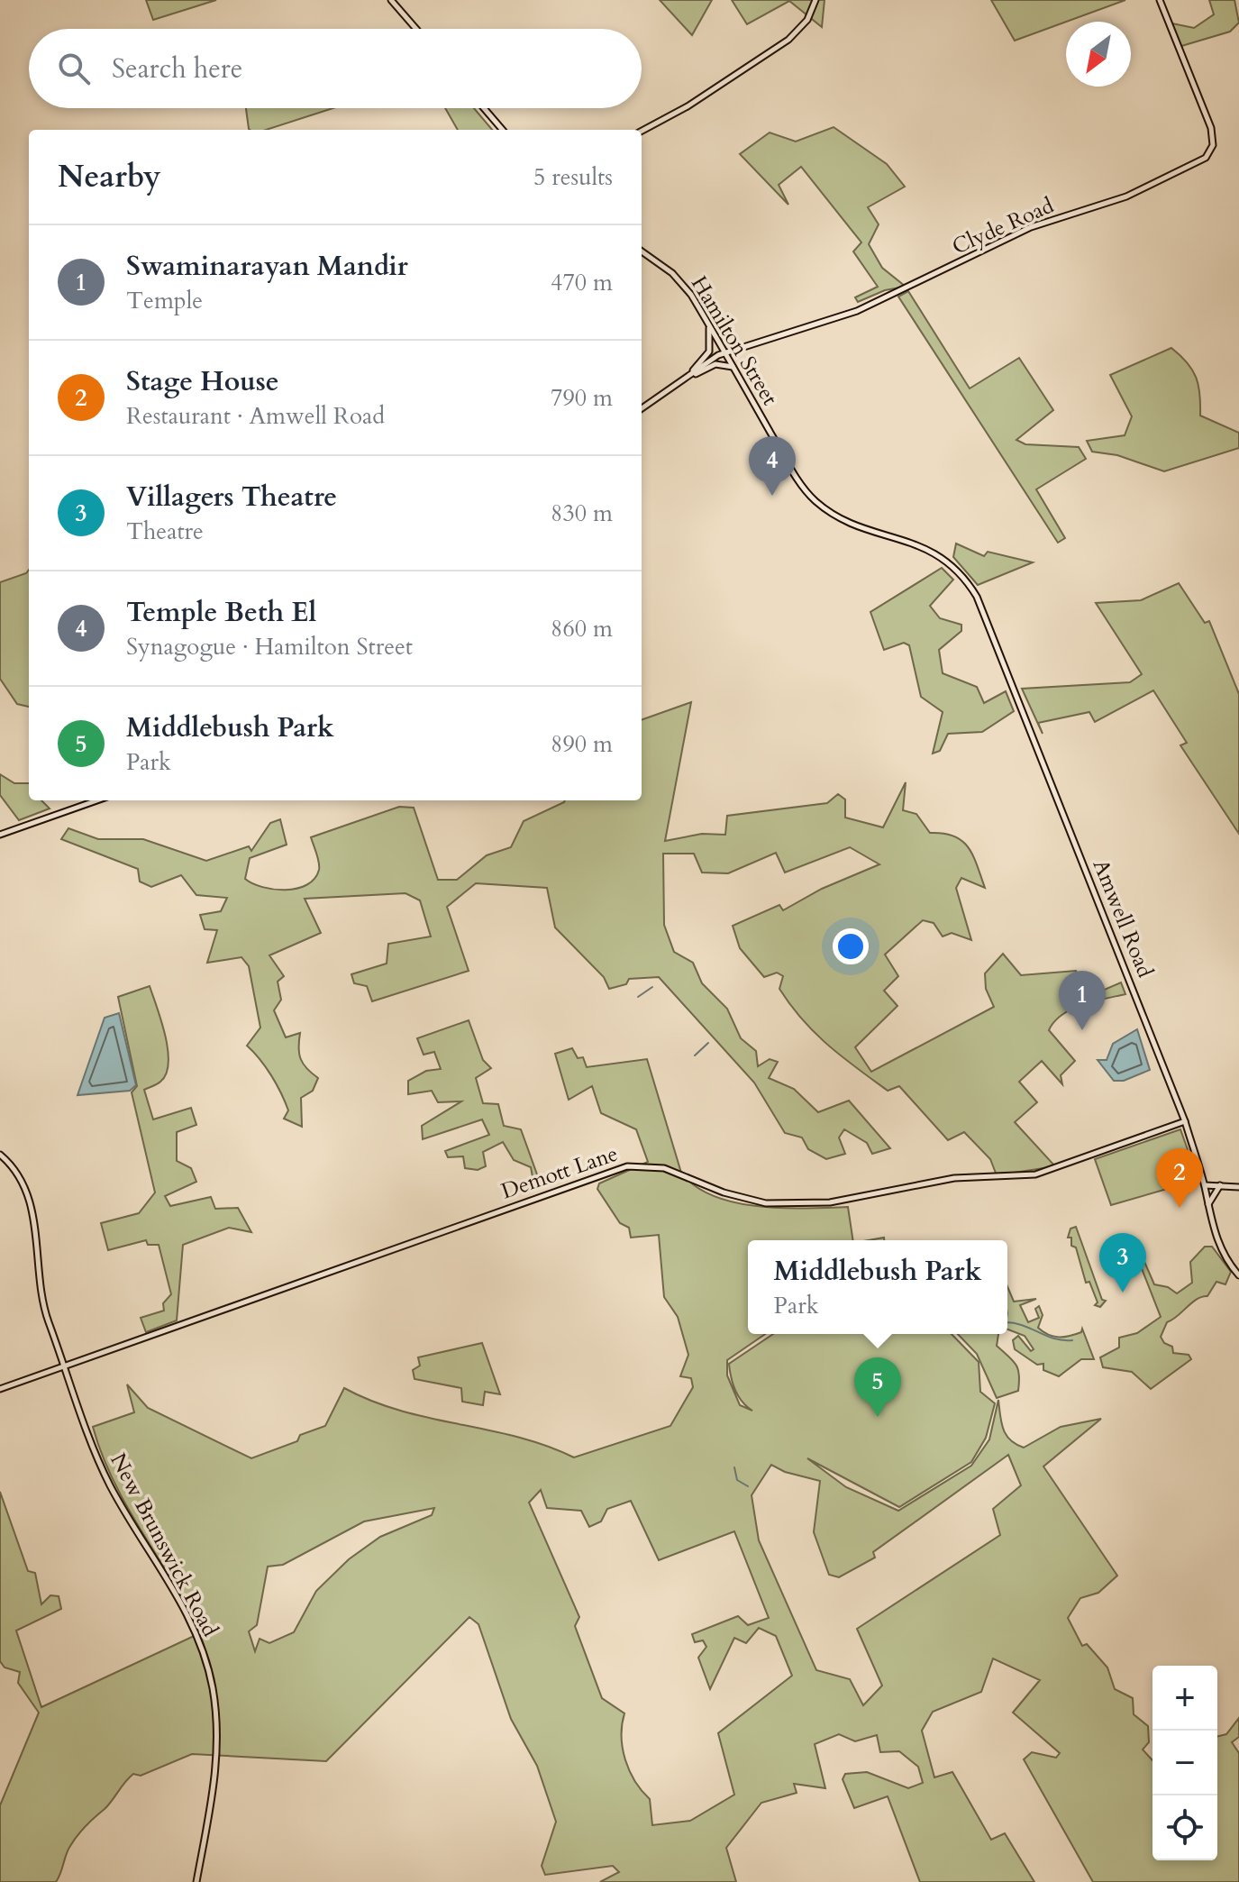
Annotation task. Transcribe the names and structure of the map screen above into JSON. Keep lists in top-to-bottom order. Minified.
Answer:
{"streets":{"street":["Clyde Road","Hamilton Street","Amwell Road","Demott Lane","New Brunswick Road"]},"crossings":[["Clyde Road","Hamilton Street"],["Hamilton Street","Amwell Road"],["Amwell Road","Demott Lane"],["Demott Lane","New Brunswick Road"]],"north":"bottom left","page":{"search":"Search here","heading":["Nearby","5 results"],"list":[{"mark":"1","name":"Swaminarayan Mandir","note":"Temple","value":"470 m"},{"mark":"2","name":"Stage House","note":"Restaurant · Amwell Road","value":"790 m"},{"mark":"3","name":"Villagers Theatre","note":"Theatre","value":"830 m"},{"mark":"4","name":"Temple Beth El","note":"Synagogue · Hamilton Street","value":"860 m"},{"mark":"5","name":"Middlebush Park","note":"Park","value":"890 m"}],"pins":["4","1","2","3","5"],"popup":["Middlebush Park","Park"],"map_buttons":["+","−"]}}
